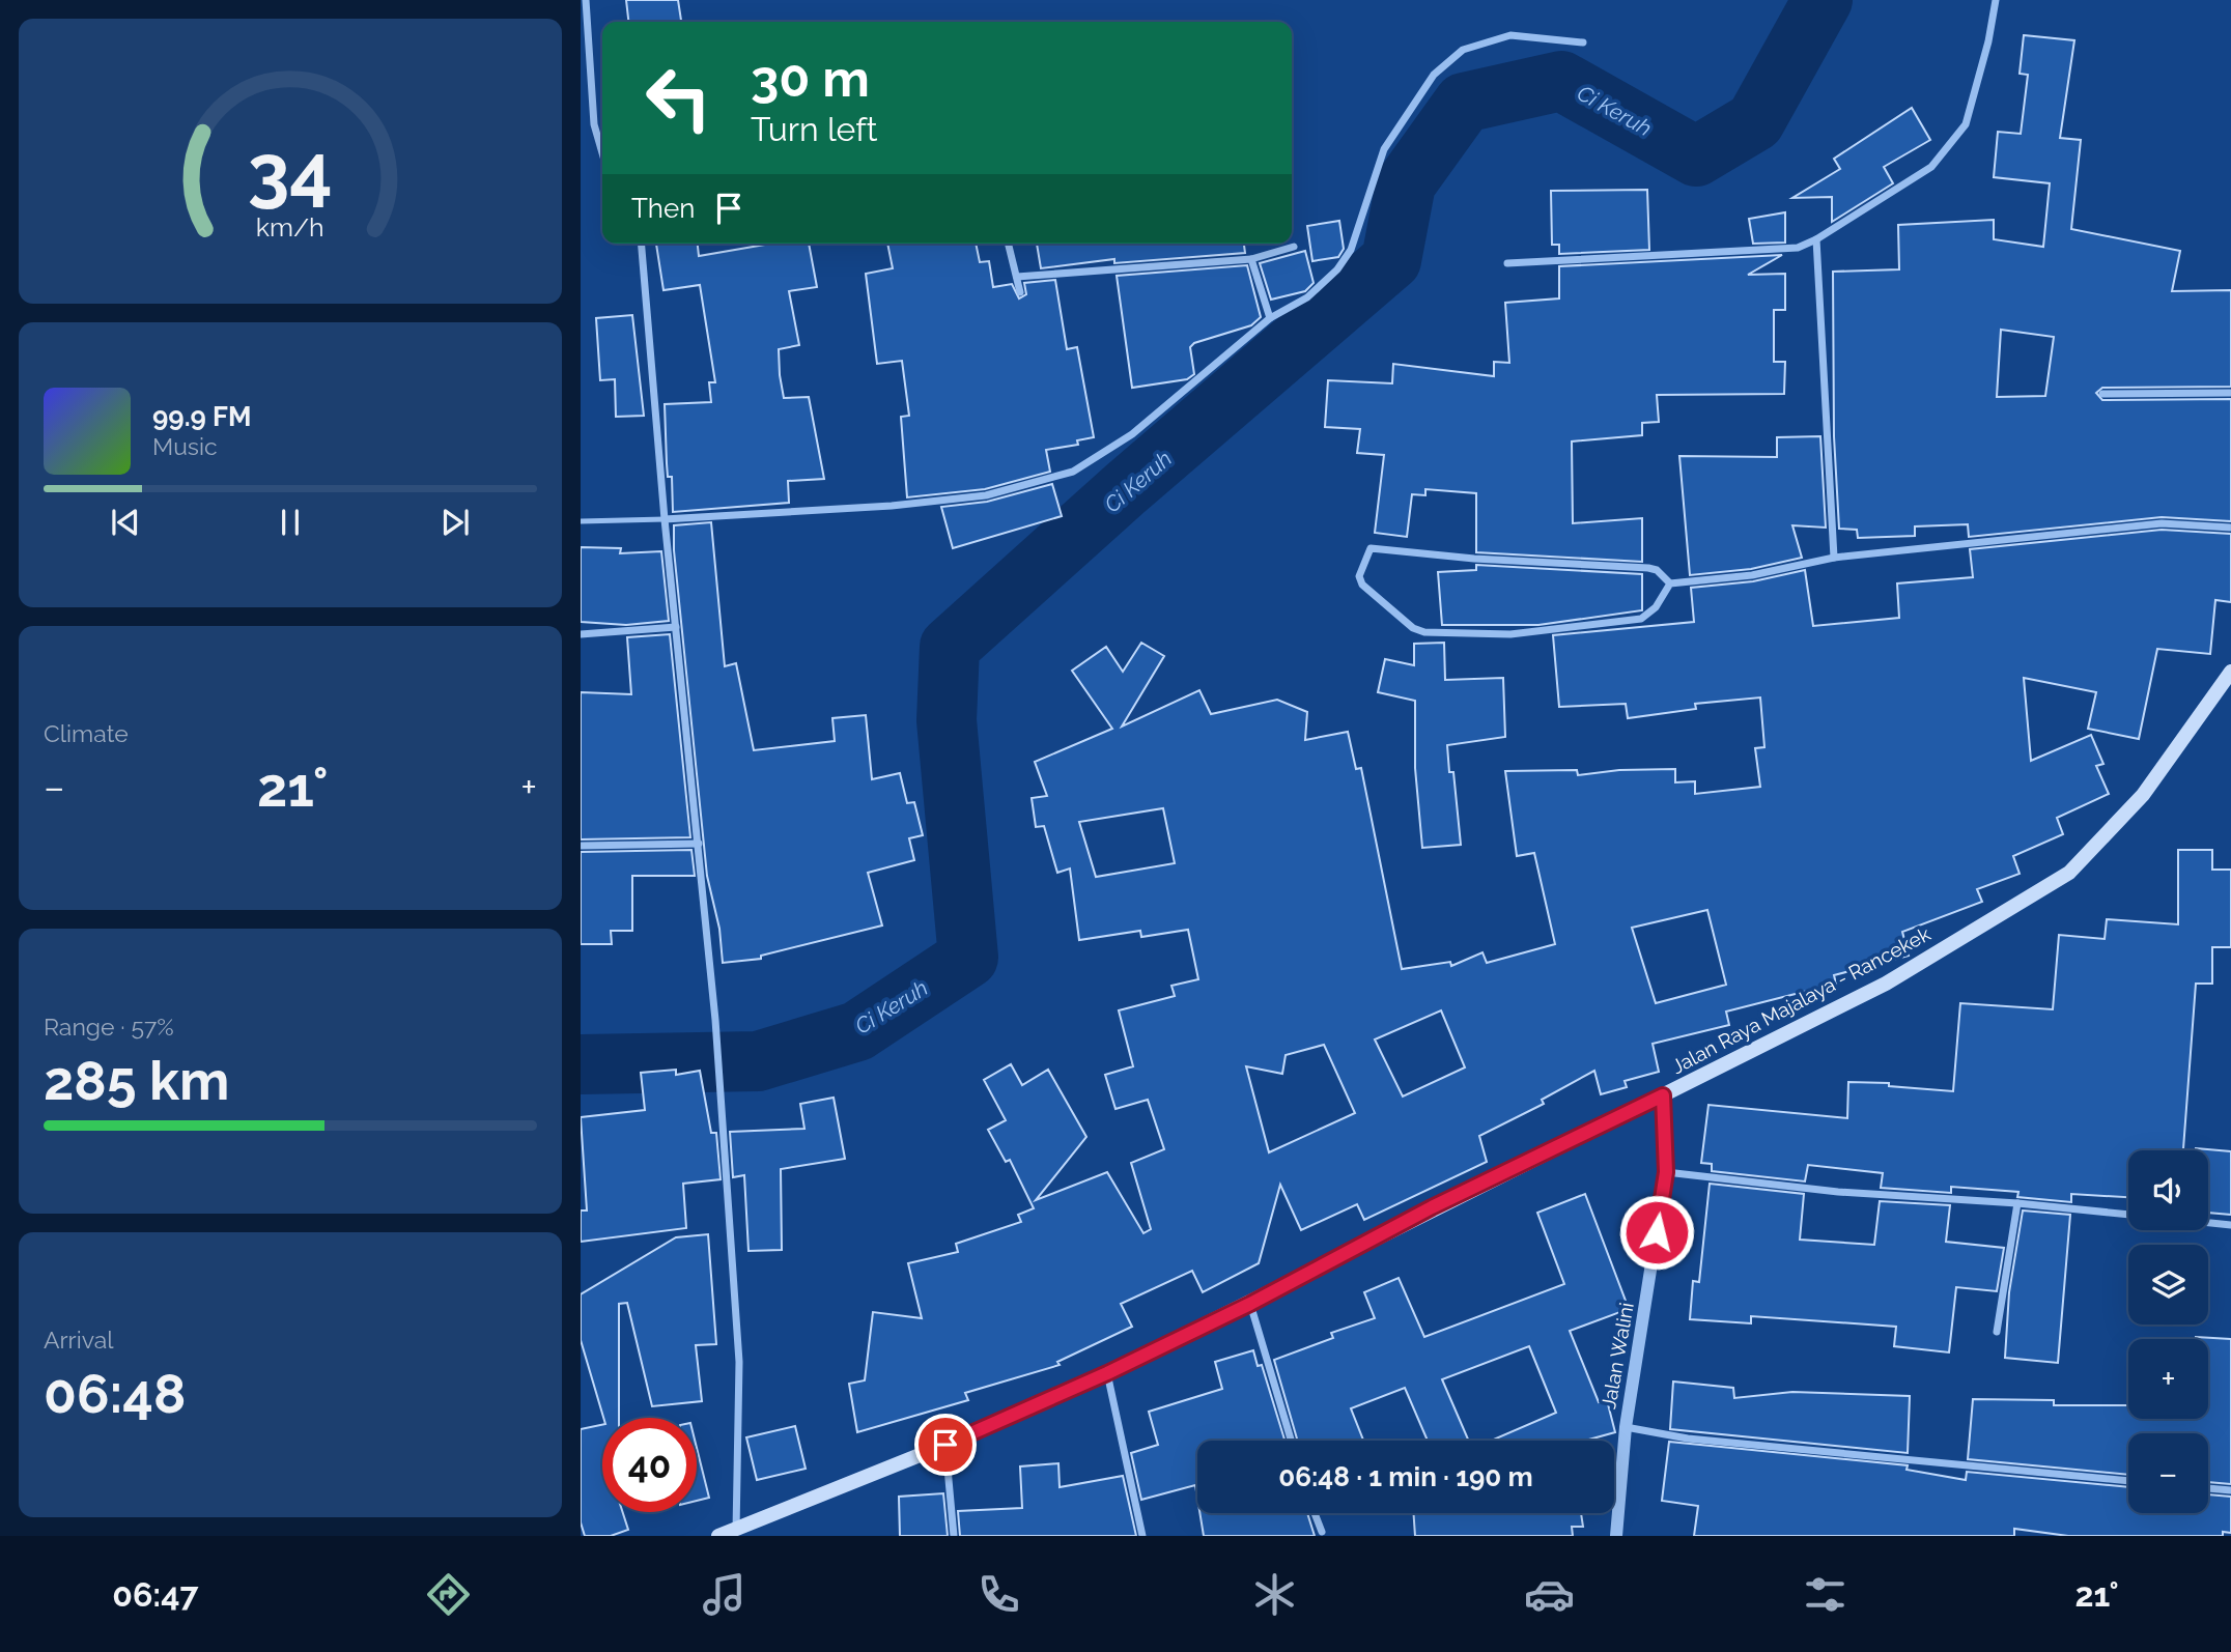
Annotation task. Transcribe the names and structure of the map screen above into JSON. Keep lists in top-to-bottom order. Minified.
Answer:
{"streets":{"main road":["Jalan Raya Majalaya - Rancekek"],"street":["Jalan Walini"]},"crossings":[["Jalan Raya Majalaya - Rancekek","Jalan Walini"]],"water":["Ci Keruh"],"page":{"turn":["30 m","Turn left"],"then":"Then","song":["99.9 FM","Music"],"tile":["Climate",["Range · 57%","285 km"],["Arrival","06:48"]],"heat":["−","21°","+"],"map_buttons":["+","−"],"limit":"40","trip":"06:48 · 1 min · 190 m","tabs":["06:47","21°"],"gauge":["34","km/h"]}}
